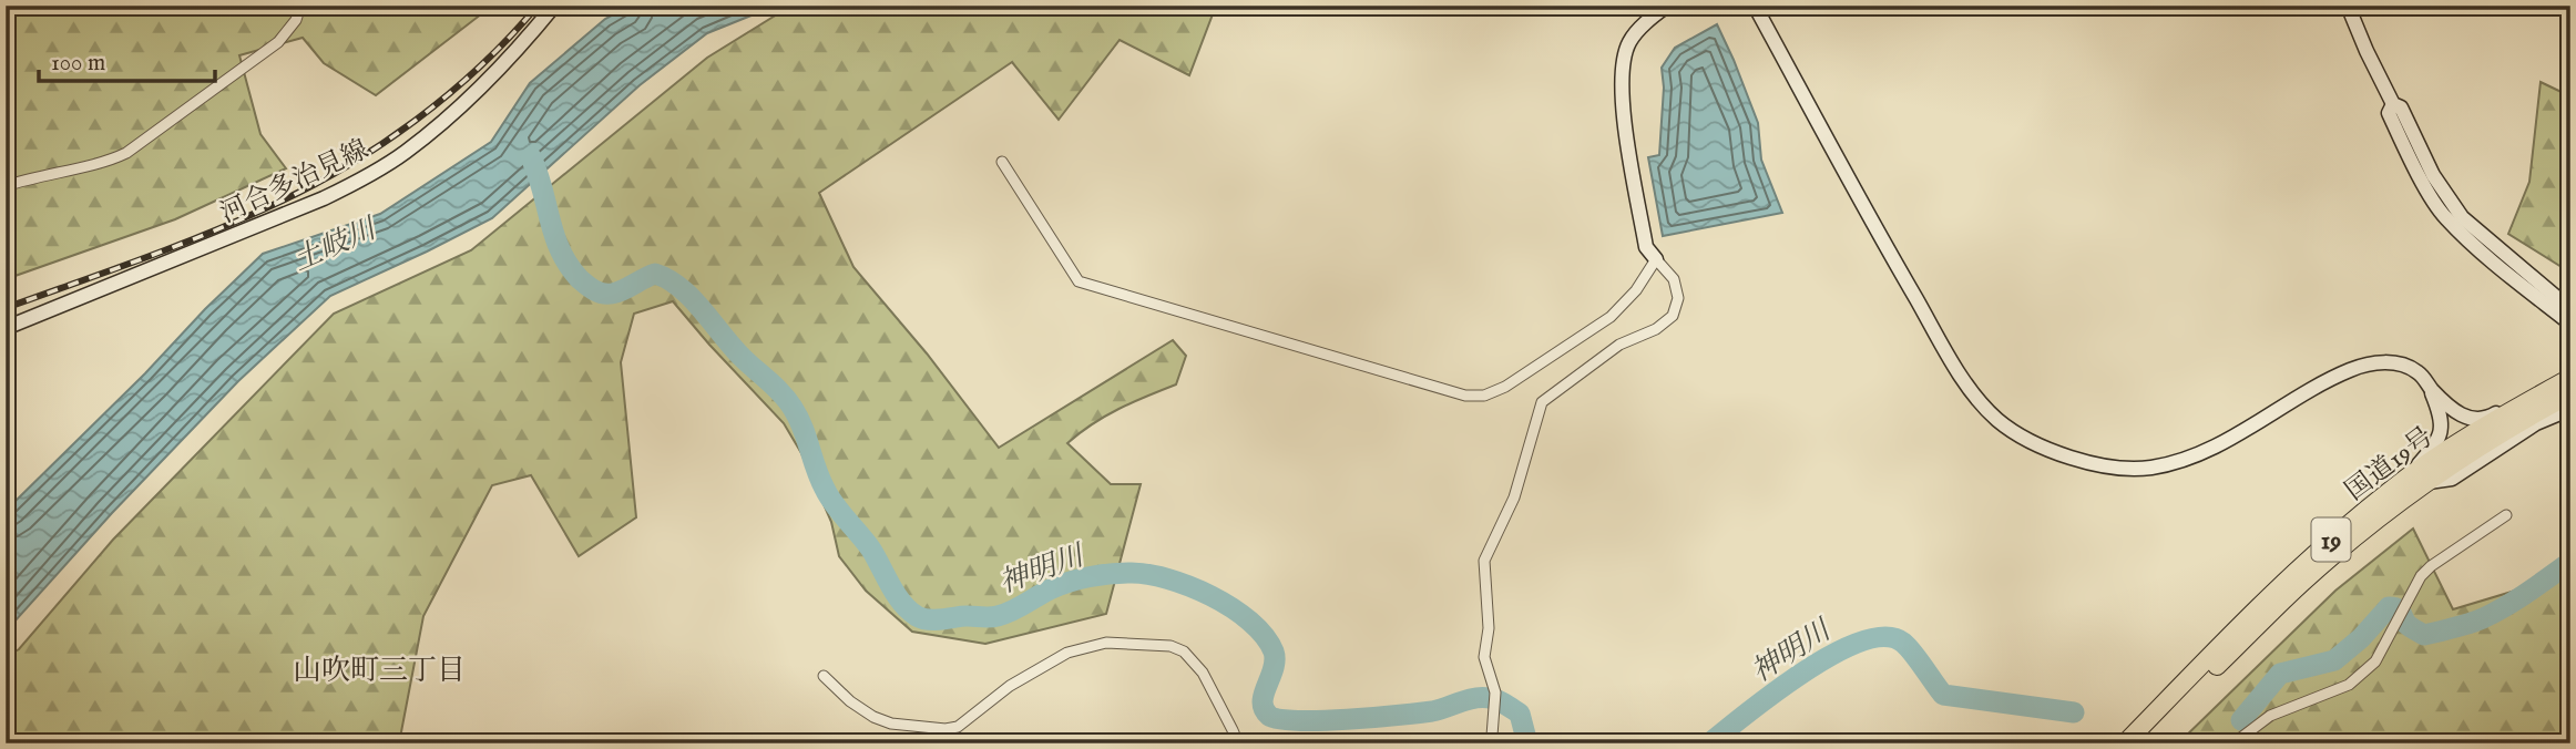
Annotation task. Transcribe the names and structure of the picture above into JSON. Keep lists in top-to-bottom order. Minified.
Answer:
{"streets":{"highway":["国道19号","19"],"street":["河合多治見線"]},"districts":["山吹町三丁目"],"water":["土岐川","神明川"],"scale_bar":"100 m"}
